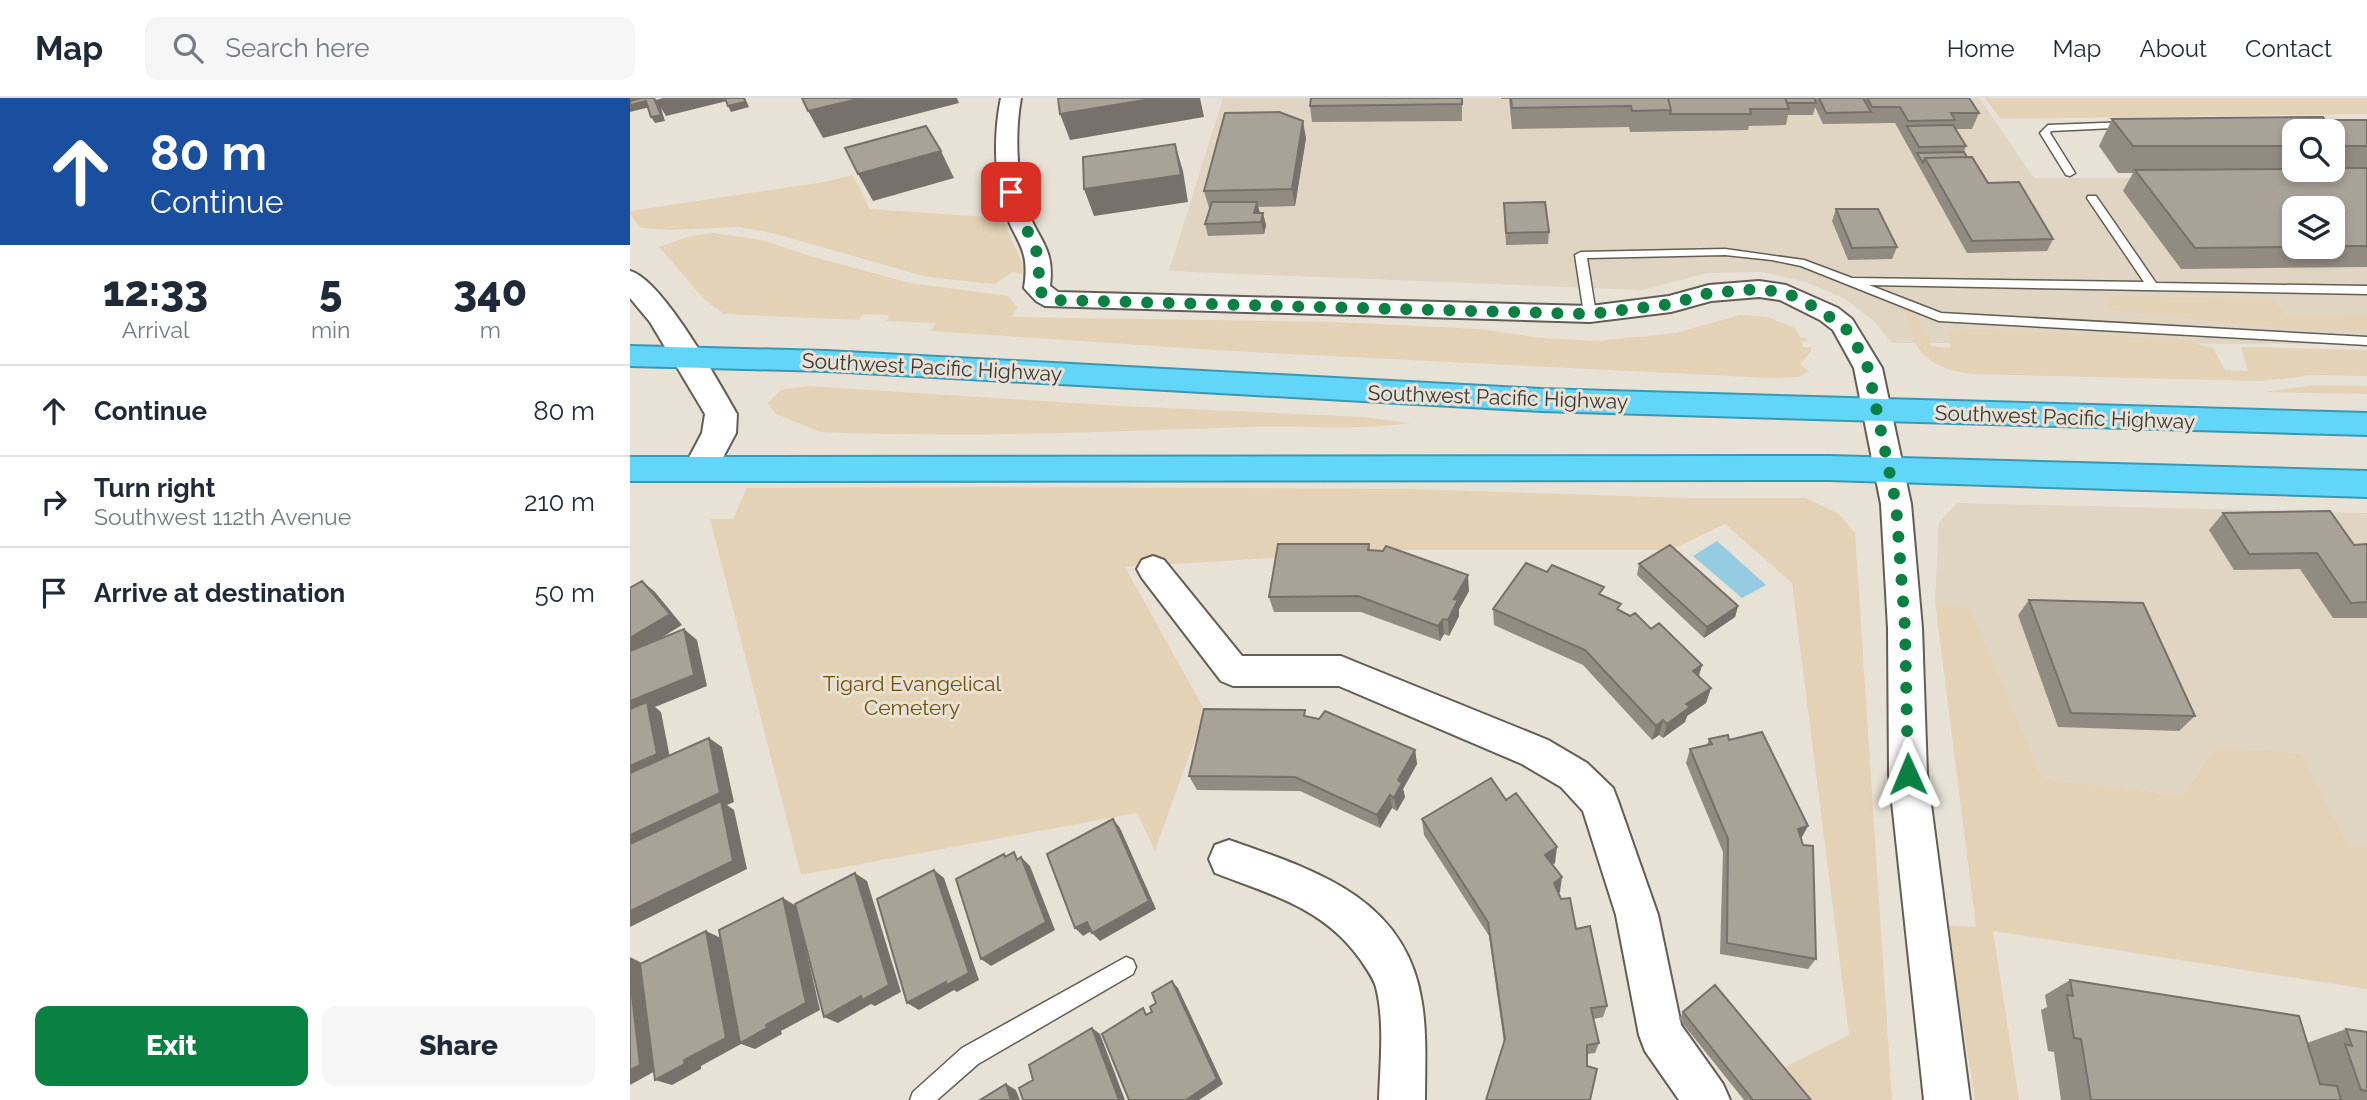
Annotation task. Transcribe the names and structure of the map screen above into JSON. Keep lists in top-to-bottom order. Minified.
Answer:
{"streets":{"highway":["Southwest Pacific Highway"]},"parks":["Tigard Evangelical Cemetery"],"page":{"header":"Map","search":"Search here","nav":["Home","Map","About","Contact"],"turn":["80 m","Continue"],"eta":["12:33","Arrival","5","min","340","m"],"list":[{"name":"Continue","value":"80 m"},{"name":"Turn right","note":"Southwest 112th Avenue","value":"210 m"},{"name":"Arrive at destination","value":"50 m"}],"buttons":["Exit","Share"]}}
